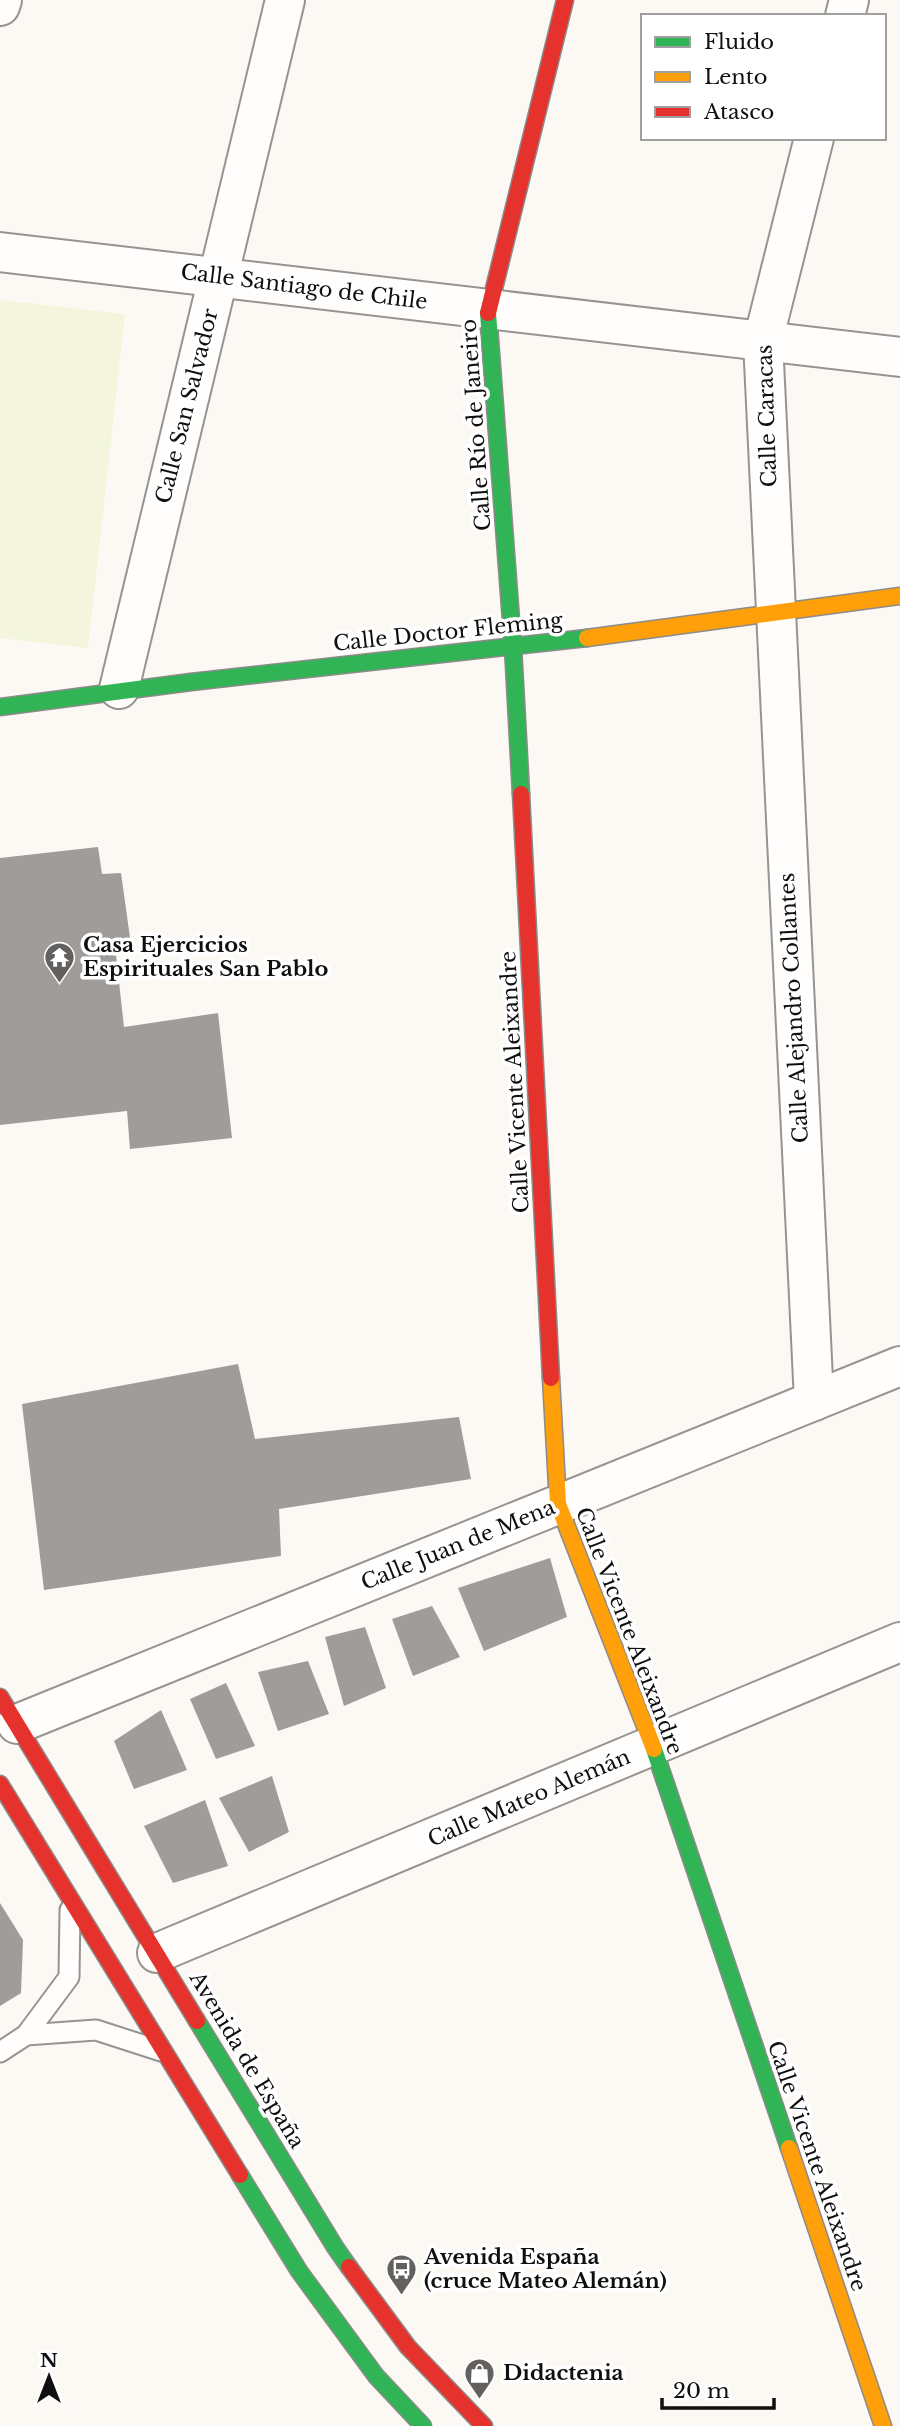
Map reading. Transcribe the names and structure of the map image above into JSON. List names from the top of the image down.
{
  "streets": {
    "main road": [
      "Calle Río de Janeiro",
      "Calle Doctor Fleming",
      "Calle Vicente Aleixandre",
      "Avenida de España"
    ],
    "street": [
      "Calle Santiago de Chile",
      "Calle San Salvador",
      "Calle Caracas",
      "Calle Alejandro Collantes",
      "Calle Juan de Mena",
      "Calle Mateo Alemán"
    ]
  },
  "crossings": [
    ["Calle Santiago de Chile", "Calle San Salvador"],
    ["Calle Santiago de Chile", "Calle Caracas"],
    ["Calle Santiago de Chile", "Calle Río de Janeiro"],
    ["Calle San Salvador", "Calle Doctor Fleming"],
    ["Calle Caracas", "Calle Doctor Fleming"],
    ["Calle Caracas", "Calle Alejandro Collantes"],
    ["Calle Río de Janeiro", "Calle Doctor Fleming"],
    ["Calle Río de Janeiro", "Calle Vicente Aleixandre"],
    ["Calle Doctor Fleming", "Calle Alejandro Collantes"],
    ["Calle Doctor Fleming", "Calle Vicente Aleixandre"],
    ["Calle Alejandro Collantes", "Calle Juan de Mena"],
    ["Calle Vicente Aleixandre", "Calle Juan de Mena"],
    ["Calle Vicente Aleixandre", "Calle Mateo Alemán"],
    ["Calle Juan de Mena", "Avenida de España"],
    ["Calle Mateo Alemán", "Avenida de España"]
  ],
  "places": {
    "temple": ["Casa Ejercicios Espirituales San Pablo"],
    "bus stop": ["Avenida España (cruce Mateo Alemán)"],
    "shop": ["Didactenia"]
  },
  "legend": ["Fluido", "Lento", "Atasco"],
  "scale_bar": "20 m",
  "north": "top"
}
